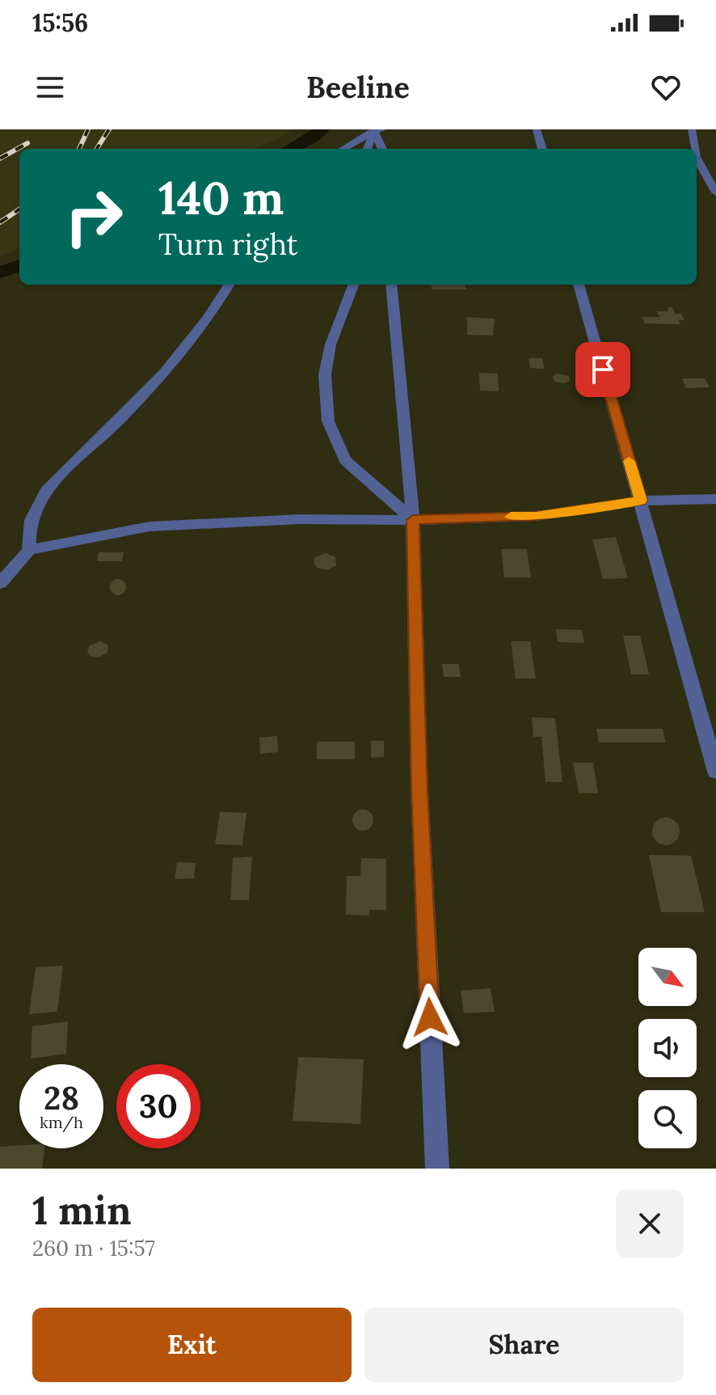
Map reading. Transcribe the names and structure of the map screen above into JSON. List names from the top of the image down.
{
  "north": "bottom right",
  "page": {
    "status": "15:56",
    "header": "Beeline",
    "turn": ["140 m", "Turn right"],
    "speed": "28 km/h",
    "limit": "30",
    "heading": ["1 min", "260 m · 15:57"],
    "buttons": ["Exit", "Share"]
  }
}
